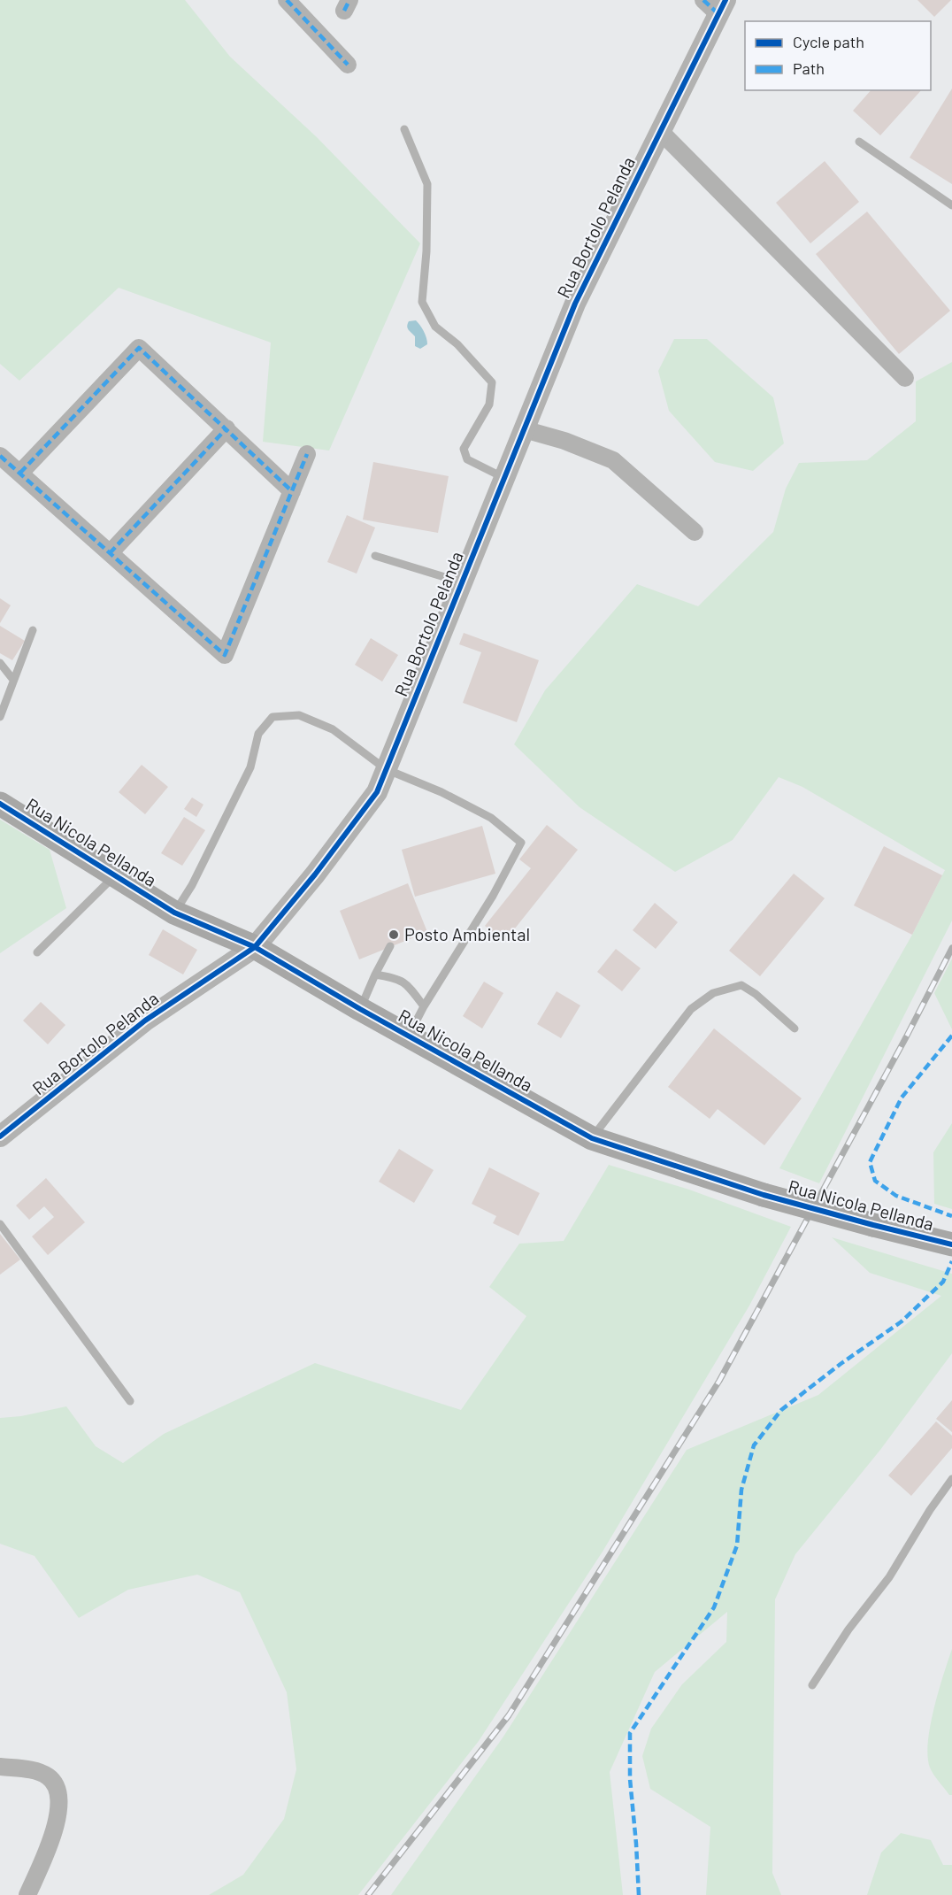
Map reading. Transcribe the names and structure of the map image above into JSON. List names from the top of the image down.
{
  "streets": {
    "main road": ["Rua Nicola Pellanda"],
    "street": ["Rua Bortolo Pelanda"]
  },
  "crossings": [
    ["Rua Bortolo Pelanda", "Rua Nicola Pellanda"]
  ],
  "places": ["Posto Ambiental"],
  "legend": ["Cycle path", "Path"]
}
